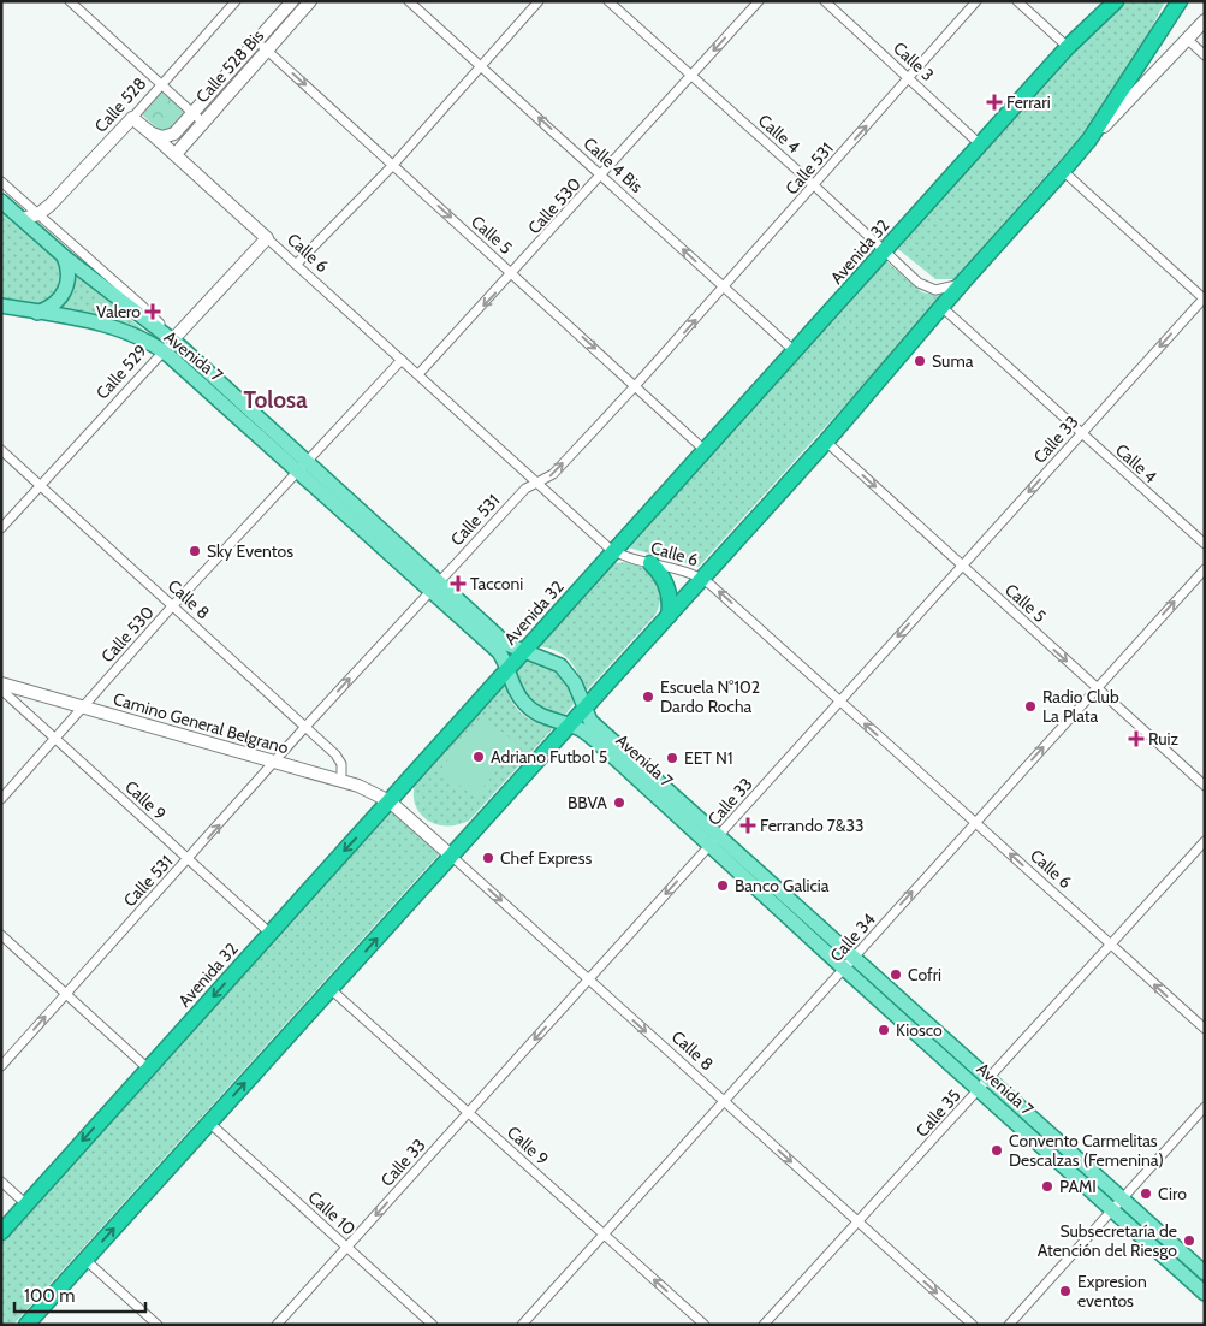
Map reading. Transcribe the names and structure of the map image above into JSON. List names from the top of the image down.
{
  "streets": {
    "highway": ["Avenida 32"],
    "main road": ["Avenida 7"],
    "street": [
      "Calle 3",
      "Calle 528 Bis",
      "Calle 528",
      "Calle 4",
      "Calle 4 Bis",
      "Calle 531",
      "Calle 530",
      "Calle 5",
      "Calle 6",
      "Calle 529",
      "Calle 33",
      "Calle 8",
      "Camino General Belgrano",
      "Calle 9",
      "Calle 34",
      "Calle 35",
      "Calle 10"
    ]
  },
  "crossings": [
    ["Calle 3", "Calle 531"],
    ["Calle 3", "Avenida 32"],
    ["Calle 528 Bis", "Calle 5"],
    ["Calle 528 Bis", "Calle 6"],
    ["Calle 528", "Calle 6"],
    ["Calle 528", "Avenida 7"],
    ["Calle 4", "Calle 531"],
    ["Calle 4", "Calle 530"],
    ["Calle 4", "Avenida 32"],
    ["Calle 4", "Calle 33"],
    ["Calle 4 Bis", "Calle 531"],
    ["Calle 4 Bis", "Calle 530"],
    ["Calle 4 Bis", "Avenida 32"],
    ["Calle 531", "Calle 5"],
    ["Calle 531", "Calle 6"],
    ["Calle 531", "Avenida 7"],
    ["Calle 531", "Calle 8"],
    ["Calle 531", "Camino General Belgrano"],
    ["Calle 531", "Calle 9"],
    ["Calle 530", "Calle 5"],
    ["Calle 530", "Calle 6"],
    ["Calle 530", "Avenida 7"],
    ["Calle 530", "Calle 8"],
    ["Calle 530", "Camino General Belgrano"],
    ["Calle 530", "Calle 9"],
    ["Calle 5", "Avenida 32"],
    ["Calle 5", "Calle 33"],
    ["Calle 5", "Calle 34"],
    ["Avenida 32", "Calle 6"],
    ["Avenida 32", "Avenida 7"],
    ["Avenida 32", "Calle 8"],
    ["Avenida 32", "Camino General Belgrano"],
    ["Avenida 32", "Calle 9"],
    ["Calle 6", "Calle 529"],
    ["Calle 6", "Calle 33"],
    ["Calle 6", "Calle 34"],
    ["Calle 6", "Calle 35"],
    ["Avenida 7", "Calle 529"],
    ["Avenida 7", "Calle 33"],
    ["Avenida 7", "Calle 34"],
    ["Avenida 7", "Calle 35"],
    ["Calle 529", "Calle 8"],
    ["Calle 33", "Calle 8"],
    ["Calle 33", "Calle 9"],
    ["Calle 33", "Calle 10"],
    ["Calle 8", "Camino General Belgrano"],
    ["Calle 8", "Calle 34"],
    ["Calle 8", "Calle 35"],
    ["Calle 9", "Calle 34"]
  ],
  "one_way": [
    "Calle 4 Bis",
    "Calle 531",
    "Calle 5",
    "Calle 6",
    "Calle 33",
    "Calle 8",
    "Calle 34"
  ],
  "districts": ["Tolosa"],
  "places": {
    "health": [
      "Ferrari",
      "Valero",
      "Tacconi",
      "Ruiz",
      "Ferrando 7&33"
    ],
    "other": [
      "Suma",
      "Sky Eventos",
      "Escuela N°102 Dardo Rocha",
      "Radio Club La Plata",
      "Adriano Futbol 5",
      "EET N1",
      "BBVA",
      "Chef Express",
      "Banco Galicia",
      "Cofri",
      "Kiosco",
      "Convento Carmelitas Descalzas (Femenina)",
      "PAMI",
      "Ciro",
      "Subsecretaría de Atención del Riesgo",
      "Expresion eventos"
    ]
  },
  "scale_bar": "100 m"
}
